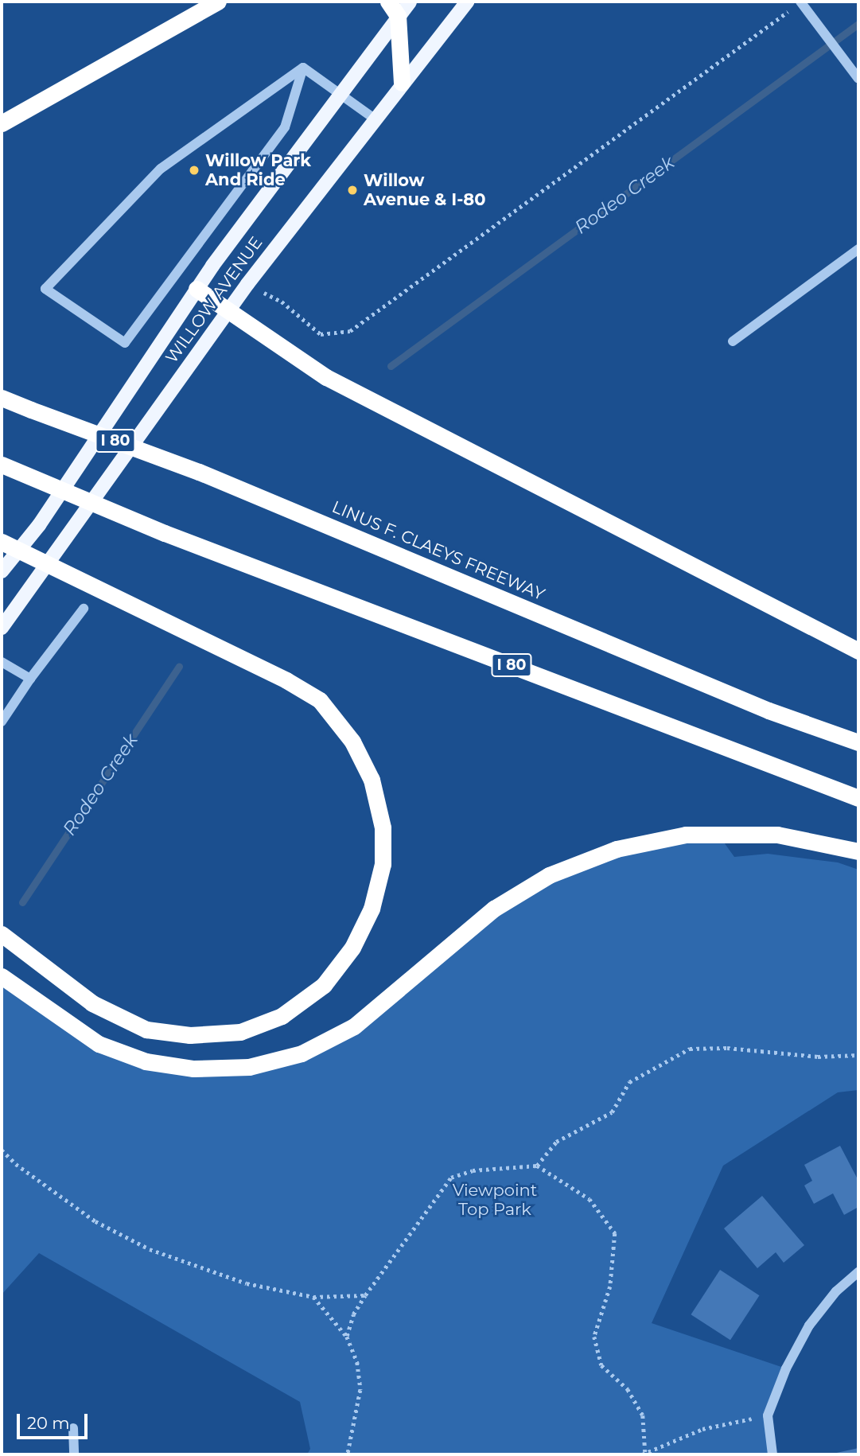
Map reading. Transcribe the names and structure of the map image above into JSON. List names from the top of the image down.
{
  "streets": {
    "highway": ["I 80", "LINUS F. CLAEYS FREEWAY"],
    "main road": ["WILLOW AVENUE"]
  },
  "water": ["Rodeo Creek"],
  "parks": ["Viewpoint Top Park"],
  "places": ["Willow Park And Ride", "Willow Avenue & I-80"],
  "scale_bar": "20 m"
}
